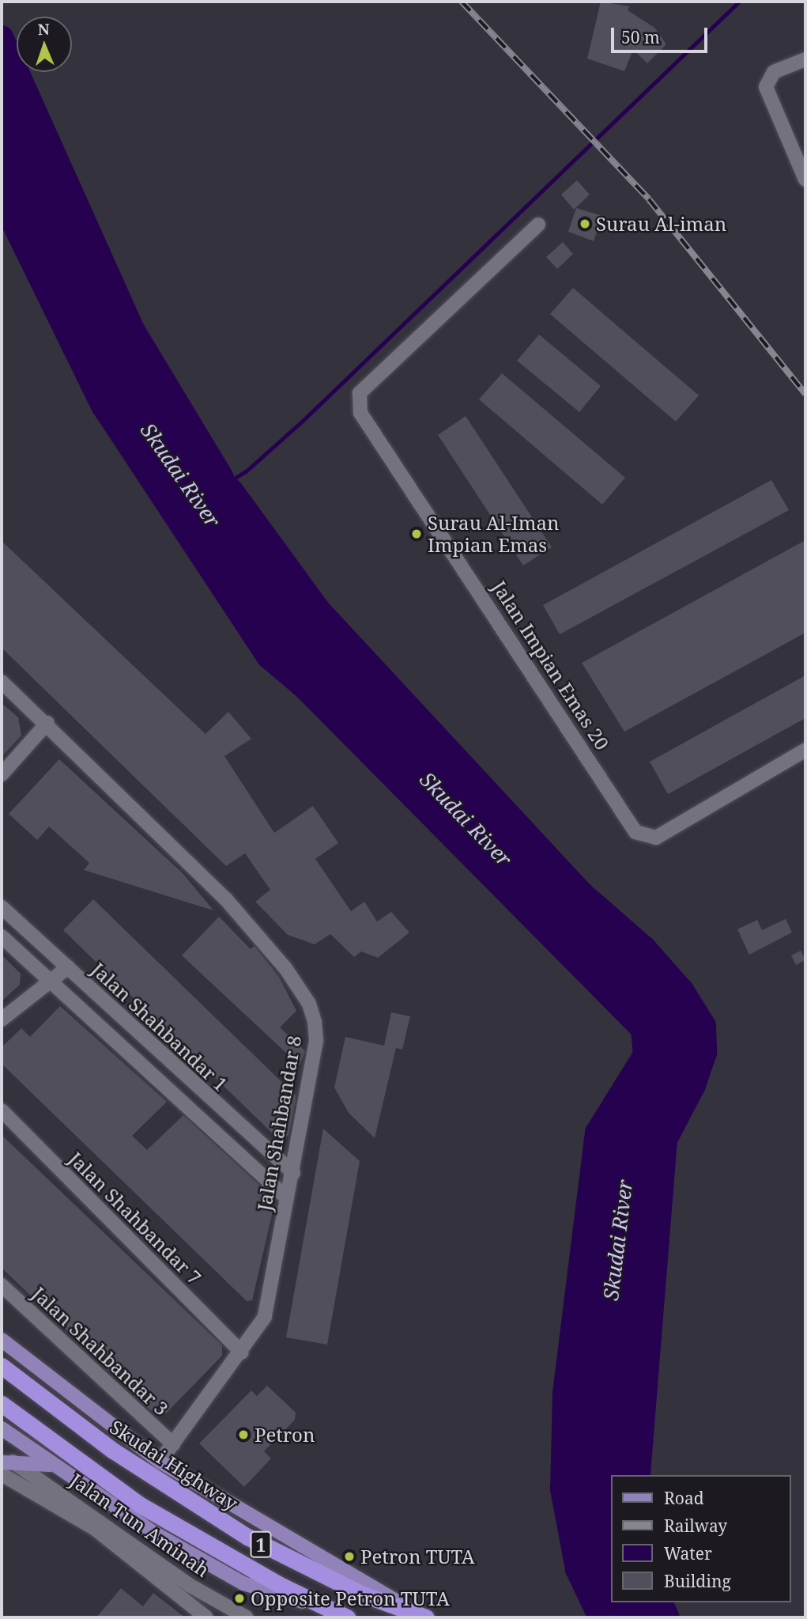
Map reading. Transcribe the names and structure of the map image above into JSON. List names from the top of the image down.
{
  "streets": {
    "highway": ["Skudai Highway", "1"],
    "main road": ["Jalan Tun Aminah"],
    "street": [
      "Jalan Impian Emas 20",
      "Jalan Shahbandar 1",
      "Jalan Shahbandar 8",
      "Jalan Shahbandar 7",
      "Jalan Shahbandar 3"
    ]
  },
  "crossings": [
    ["Jalan Shahbandar 1", "Jalan Shahbandar 8"],
    ["Jalan Shahbandar 8", "Jalan Shahbandar 7"],
    ["Jalan Shahbandar 8", "Jalan Shahbandar 3"]
  ],
  "water": ["Skudai River"],
  "places": [
    "Surau Al-iman",
    "Surau Al-Iman Impian Emas",
    "Petron",
    "Petron TUTA",
    "Opposite Petron TUTA"
  ],
  "legend": [
    "Road",
    "Railway",
    "Water",
    "Building"
  ],
  "scale_bar": "50 m",
  "north": "top"
}
